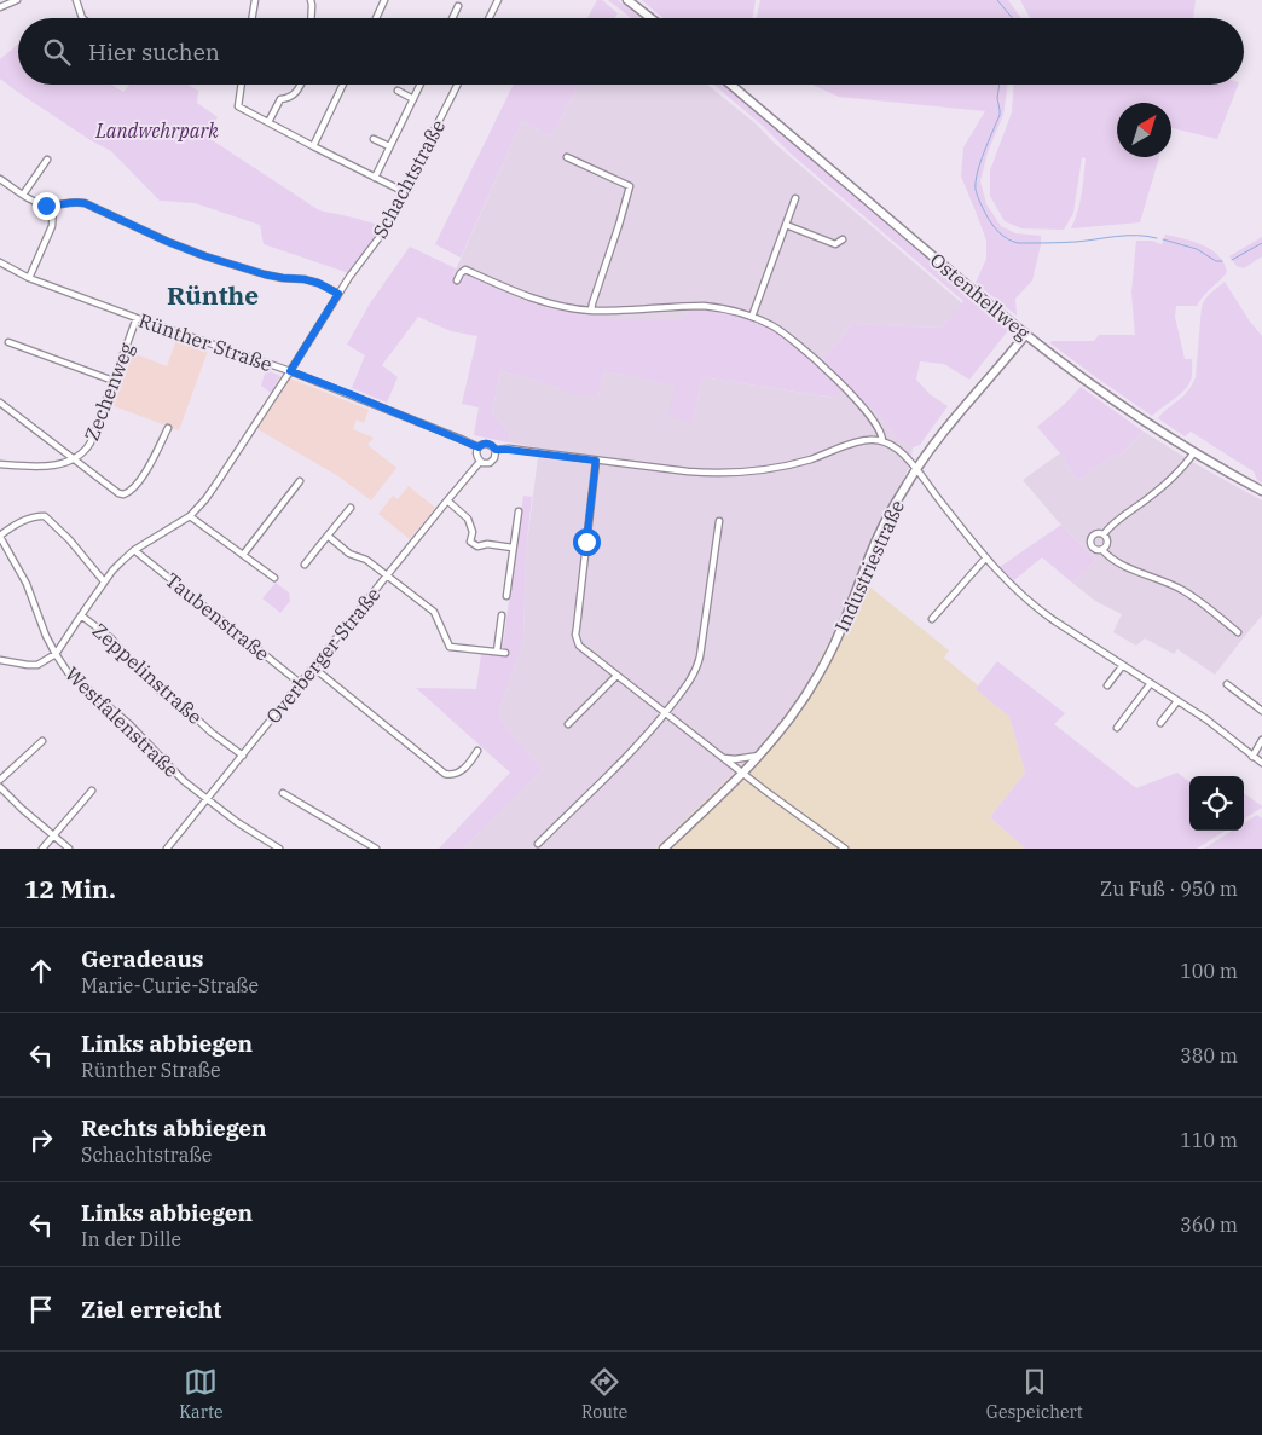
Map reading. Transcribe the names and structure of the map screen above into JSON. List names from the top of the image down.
{
  "streets": {
    "main road": ["Ostenhellweg", "Industriestraße"],
    "street": [
      "Schachtstraße",
      "Rünther Straße",
      "Zechenweg",
      "Taubenstraße",
      "Overberger Straße",
      "Zeppelinstraße",
      "Westfalenstraße"
    ]
  },
  "crossings": [
    ["Schachtstraße", "Rünther Straße"],
    ["Schachtstraße", "Taubenstraße"],
    ["Schachtstraße", "Zeppelinstraße"],
    ["Schachtstraße", "Westfalenstraße"],
    ["Ostenhellweg", "Industriestraße"],
    ["Rünther Straße", "Zechenweg"],
    ["Rünther Straße", "Overberger Straße"],
    ["Taubenstraße", "Overberger Straße"],
    ["Overberger Straße", "Zeppelinstraße"],
    ["Overberger Straße", "Westfalenstraße"]
  ],
  "districts": ["Rünthe"],
  "parks": ["Landwehrpark"],
  "north": "top right",
  "page": {
    "search": "Hier suchen",
    "heading": ["12 Min.", "Zu Fuß · 950 m"],
    "list": [
      ["Geradeaus", "Marie-Curie-Straße", "100 m"],
      ["Links abbiegen", "Rünther Straße", "380 m"],
      ["Rechts abbiegen", "Schachtstraße", "110 m"],
      ["Links abbiegen", "In der Dille", "360 m"],
      "Ziel erreicht"
    ],
    "nav": ["Karte", "Route", "Gespeichert"]
  }
}
